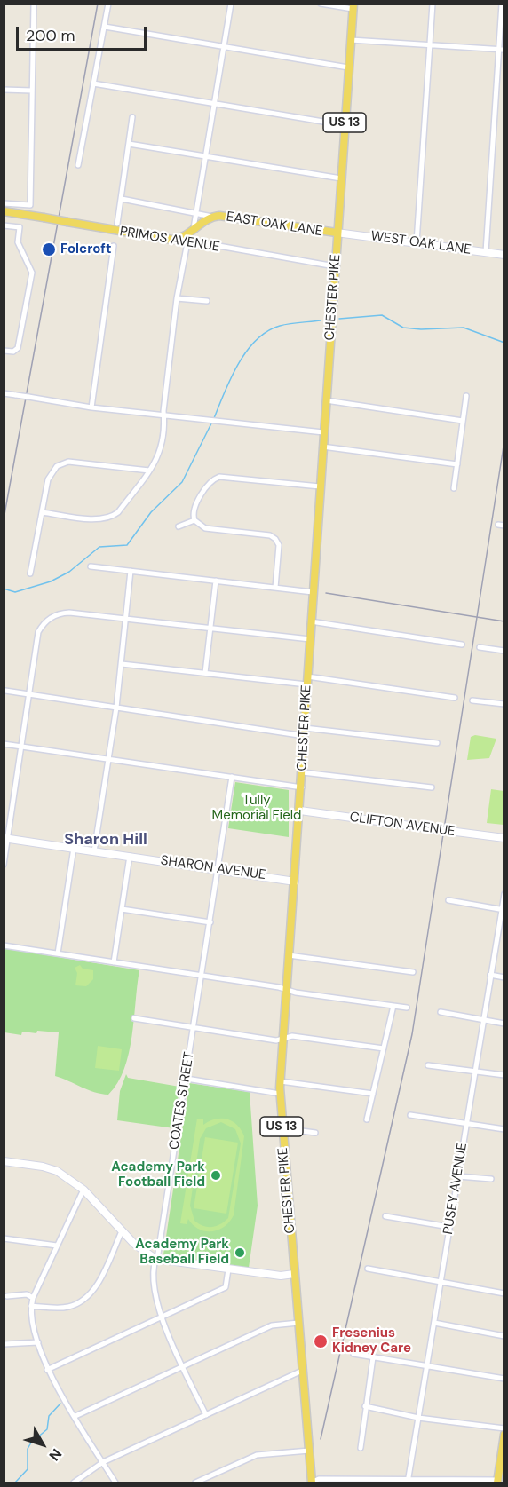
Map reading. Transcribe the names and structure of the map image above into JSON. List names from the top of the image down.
{
  "streets": {
    "main road": [
      "US 13",
      "EAST OAK LANE",
      "PRIMOS AVENUE",
      "CHESTER PIKE"
    ],
    "street": [
      "WEST OAK LANE",
      "CLIFTON AVENUE",
      "SHARON AVENUE",
      "COATES STREET",
      "PUSEY AVENUE"
    ]
  },
  "crossings": [
    ["EAST OAK LANE", "PRIMOS AVENUE"],
    ["EAST OAK LANE", "WEST OAK LANE"],
    ["EAST OAK LANE", "CHESTER PIKE"],
    ["PRIMOS AVENUE", "CHESTER PIKE"],
    ["WEST OAK LANE", "CHESTER PIKE"],
    ["CHESTER PIKE", "CLIFTON AVENUE"],
    ["CHESTER PIKE", "SHARON AVENUE"],
    ["SHARON AVENUE", "COATES STREET"]
  ],
  "districts": ["Sharon Hill"],
  "parks": ["Tully Memorial Field"],
  "places": [
    "Folcroft",
    "Academy Park Football Field",
    "Academy Park Baseball Field",
    "Fresenius Kidney Care"
  ],
  "scale_bar": "200 m",
  "north": "bottom right"
}
